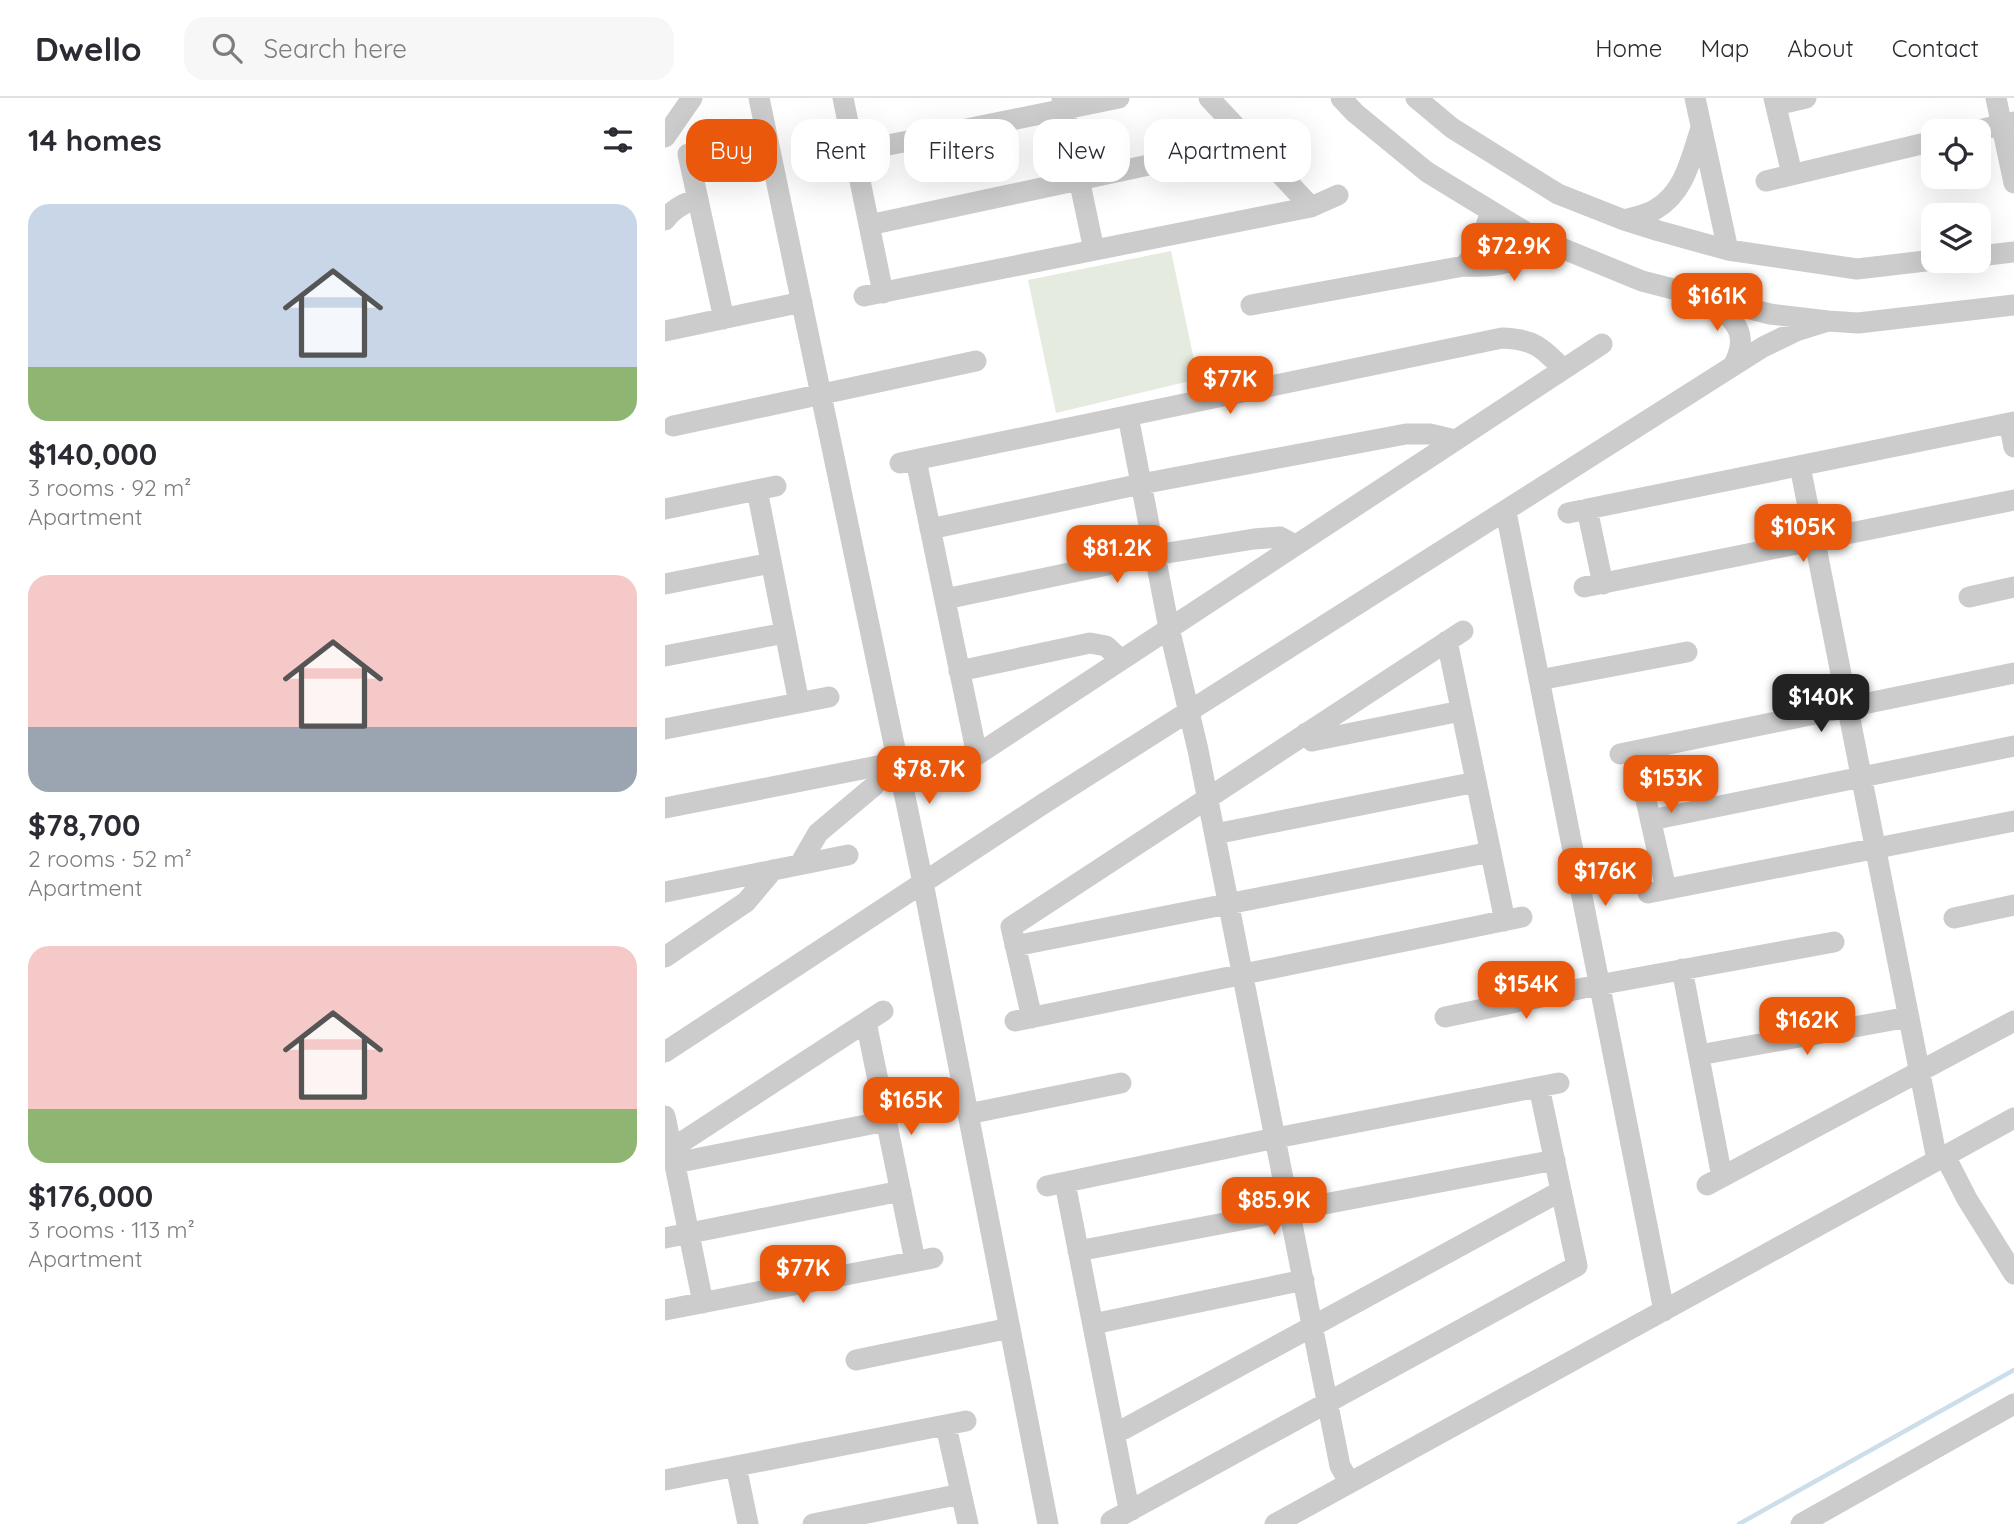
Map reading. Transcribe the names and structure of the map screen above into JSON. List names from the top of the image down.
{
  "page": {
    "header": "Dwello",
    "search": "Search here",
    "nav": [
      "Home",
      "Map",
      "About",
      "Contact"
    ],
    "heading": "14 homes",
    "chip": [
      "Buy",
      "Rent",
      "Filters",
      "New",
      "Apartment"
    ],
    "list": [
      {
        "name": "$140,000",
        "note": "3 rooms · 92 m² · Apartment"
      },
      {
        "name": "$78,700",
        "note": "2 rooms · 52 m² · Apartment"
      },
      {
        "name": "$176,000",
        "note": "3 rooms · 113 m² · Apartment"
      }
    ],
    "price": [
      "$72.9K",
      "$161K",
      "$77K",
      "$105K",
      "$81.2K",
      "$140K",
      "$78.7K",
      "$153K",
      "$176K",
      "$154K",
      "$162K",
      "$165K",
      "$85.9K",
      "$77K"
    ]
  }
}
